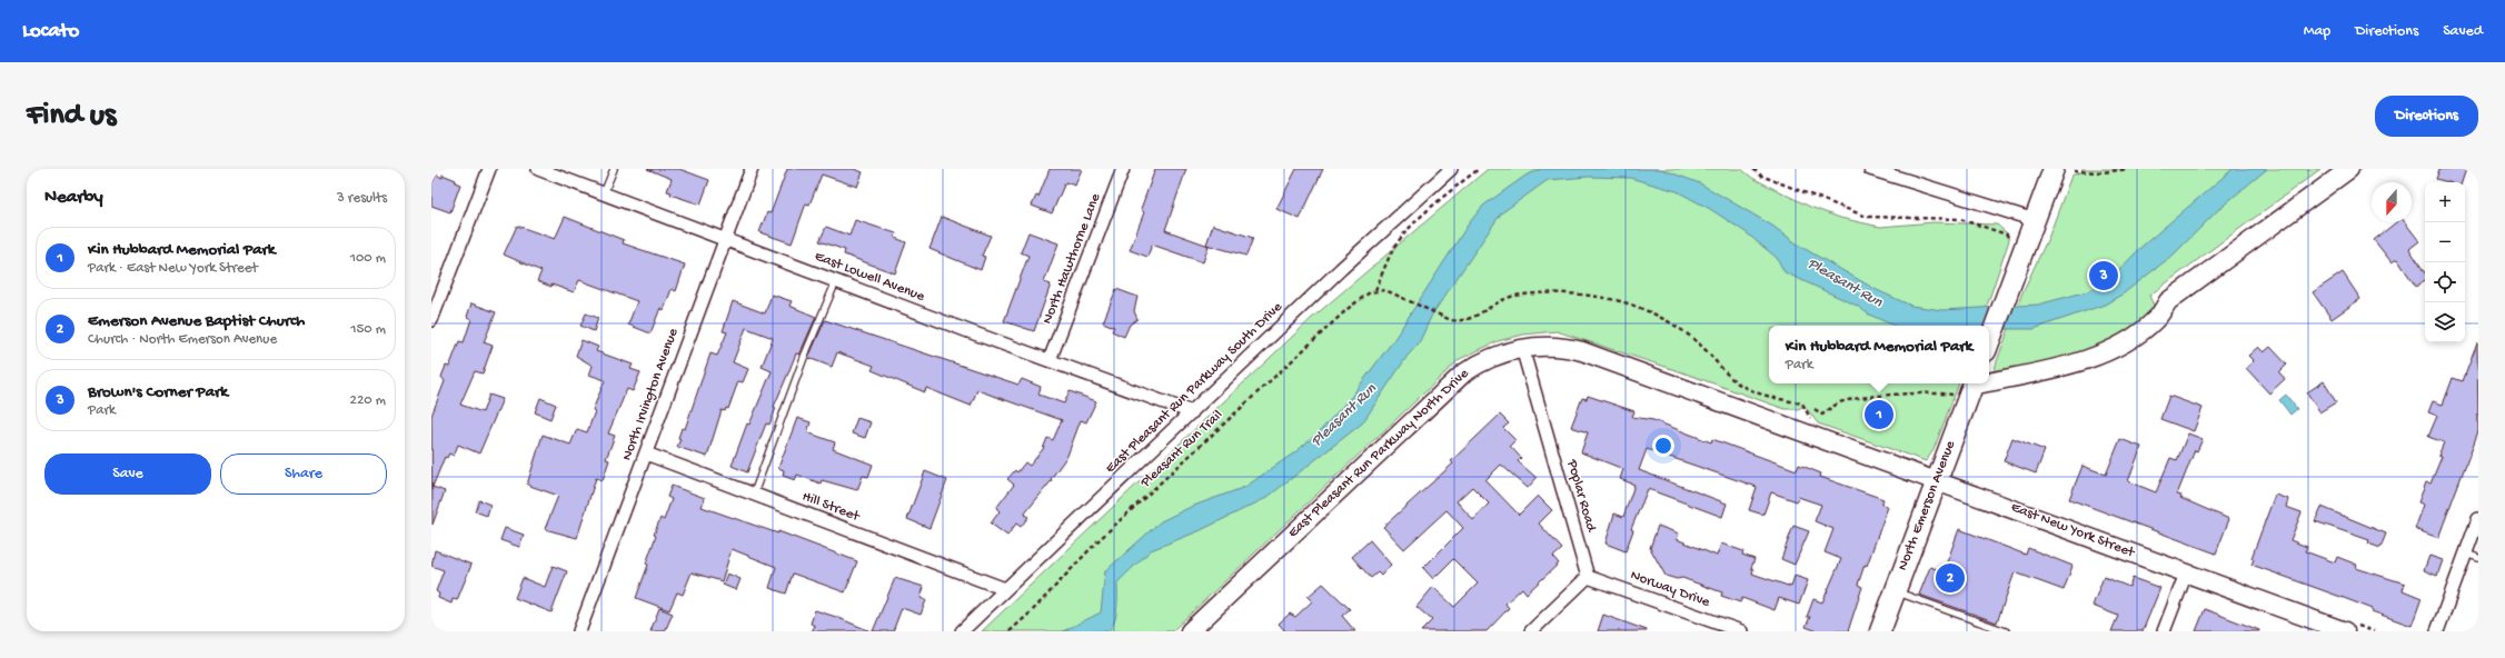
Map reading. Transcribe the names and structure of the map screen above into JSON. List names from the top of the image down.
{
  "streets": {
    "main road": ["East Pleasant Run Parkway North Drive", "North Emerson Avenue", "East New York Street"],
    "street": [
      "North Hawthorne Lane",
      "East Lowell Avenue",
      "East Pleasant Run Parkway South Drive",
      "North Irvington Avenue",
      "Poplar Road",
      "Hill Street",
      "Norway Drive"
    ],
    "path": ["Pleasant Run Trail"]
  },
  "crossings": [
    ["North Hawthorne Lane", "East Lowell Avenue"],
    ["East Lowell Avenue", "East Pleasant Run Parkway South Drive"],
    ["East Lowell Avenue", "North Irvington Avenue"],
    ["East Pleasant Run Parkway South Drive", "Hill Street"],
    ["North Irvington Avenue", "Hill Street"],
    ["East Pleasant Run Parkway North Drive", "Poplar Road"],
    ["East Pleasant Run Parkway North Drive", "East New York Street"],
    ["Poplar Road", "Norway Drive"],
    ["North Emerson Avenue", "East New York Street"]
  ],
  "water": ["Pleasant Run"],
  "north": "bottom",
  "page": {
    "header": "Locato",
    "nav": ["Map", "Directions", "Saved"],
    "buttons": [
      "Directions",
      ["Save", "Share"]
    ],
    "title": "Find us",
    "heading": ["Nearby", "3 results"],
    "map_buttons": ["+", "−"],
    "list": [
      {
        "mark": "1",
        "name": "Kin Hubbard Memorial Park",
        "note": "Park · East New York Street",
        "value": "100 m"
      },
      {
        "mark": "2",
        "name": "Emerson Avenue Baptist Church",
        "note": "Church · North Emerson Avenue",
        "value": "150 m"
      },
      {
        "mark": "3",
        "name": "Brown's Corner Park",
        "note": "Park",
        "value": "220 m"
      }
    ],
    "pins": ["3", "1", "2"],
    "popup": ["Kin Hubbard Memorial Park", "Park"]
  }
}
